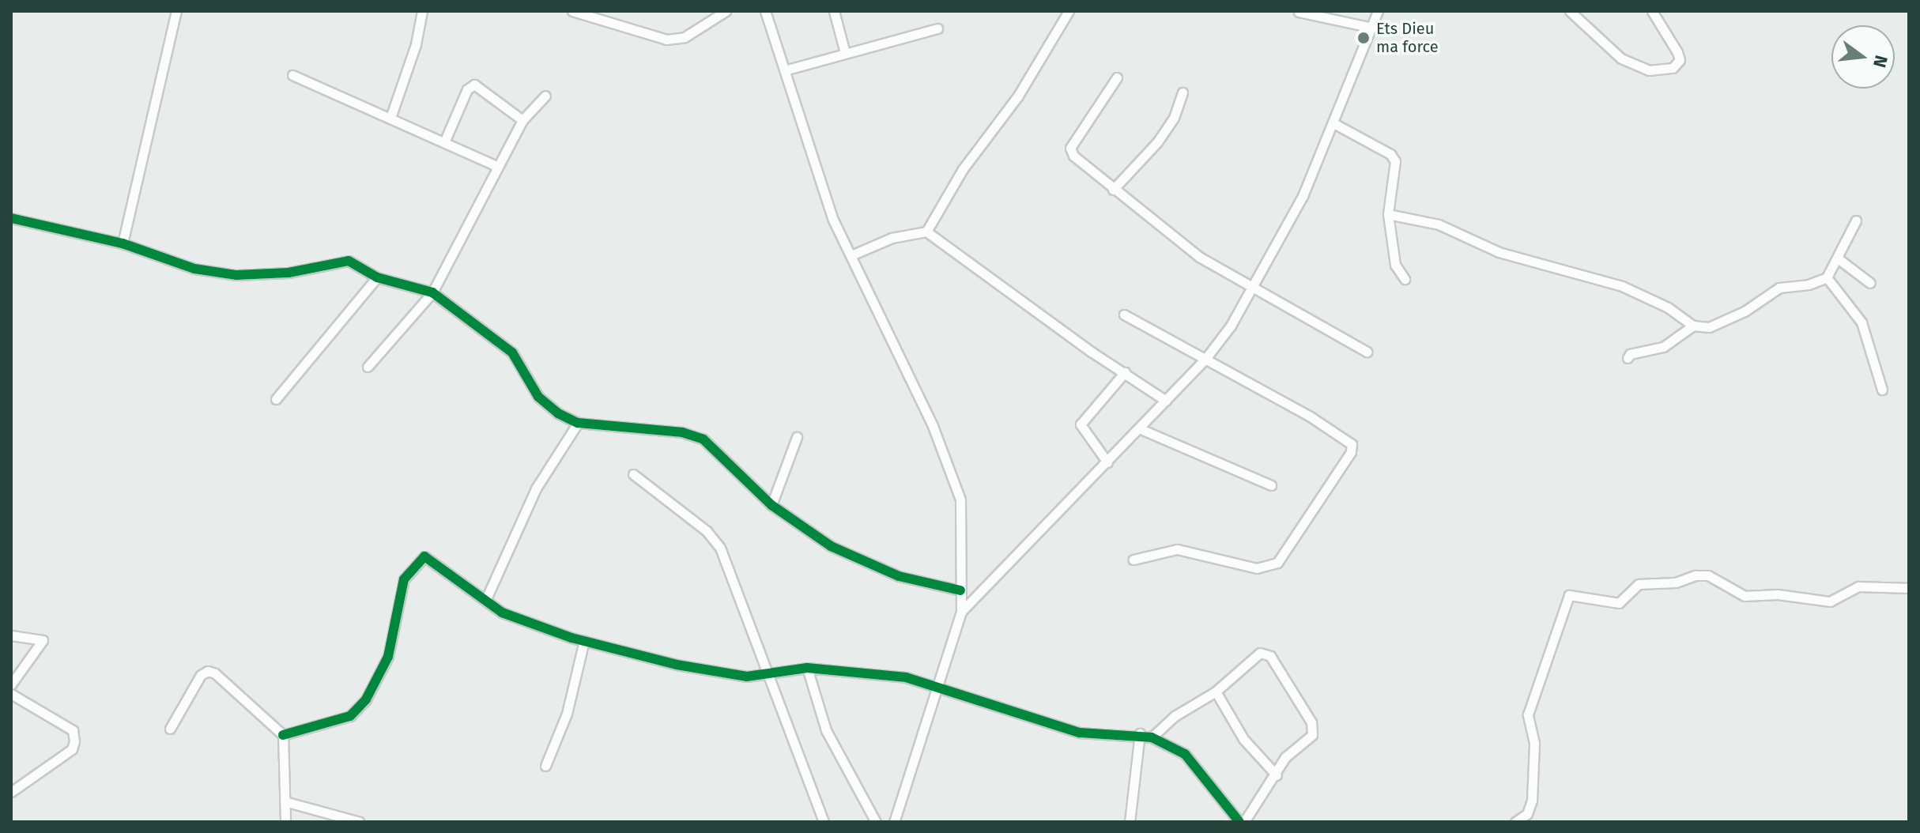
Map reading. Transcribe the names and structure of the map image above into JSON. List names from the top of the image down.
{
  "places": ["Ets Dieu ma force"],
  "north": "right"
}
